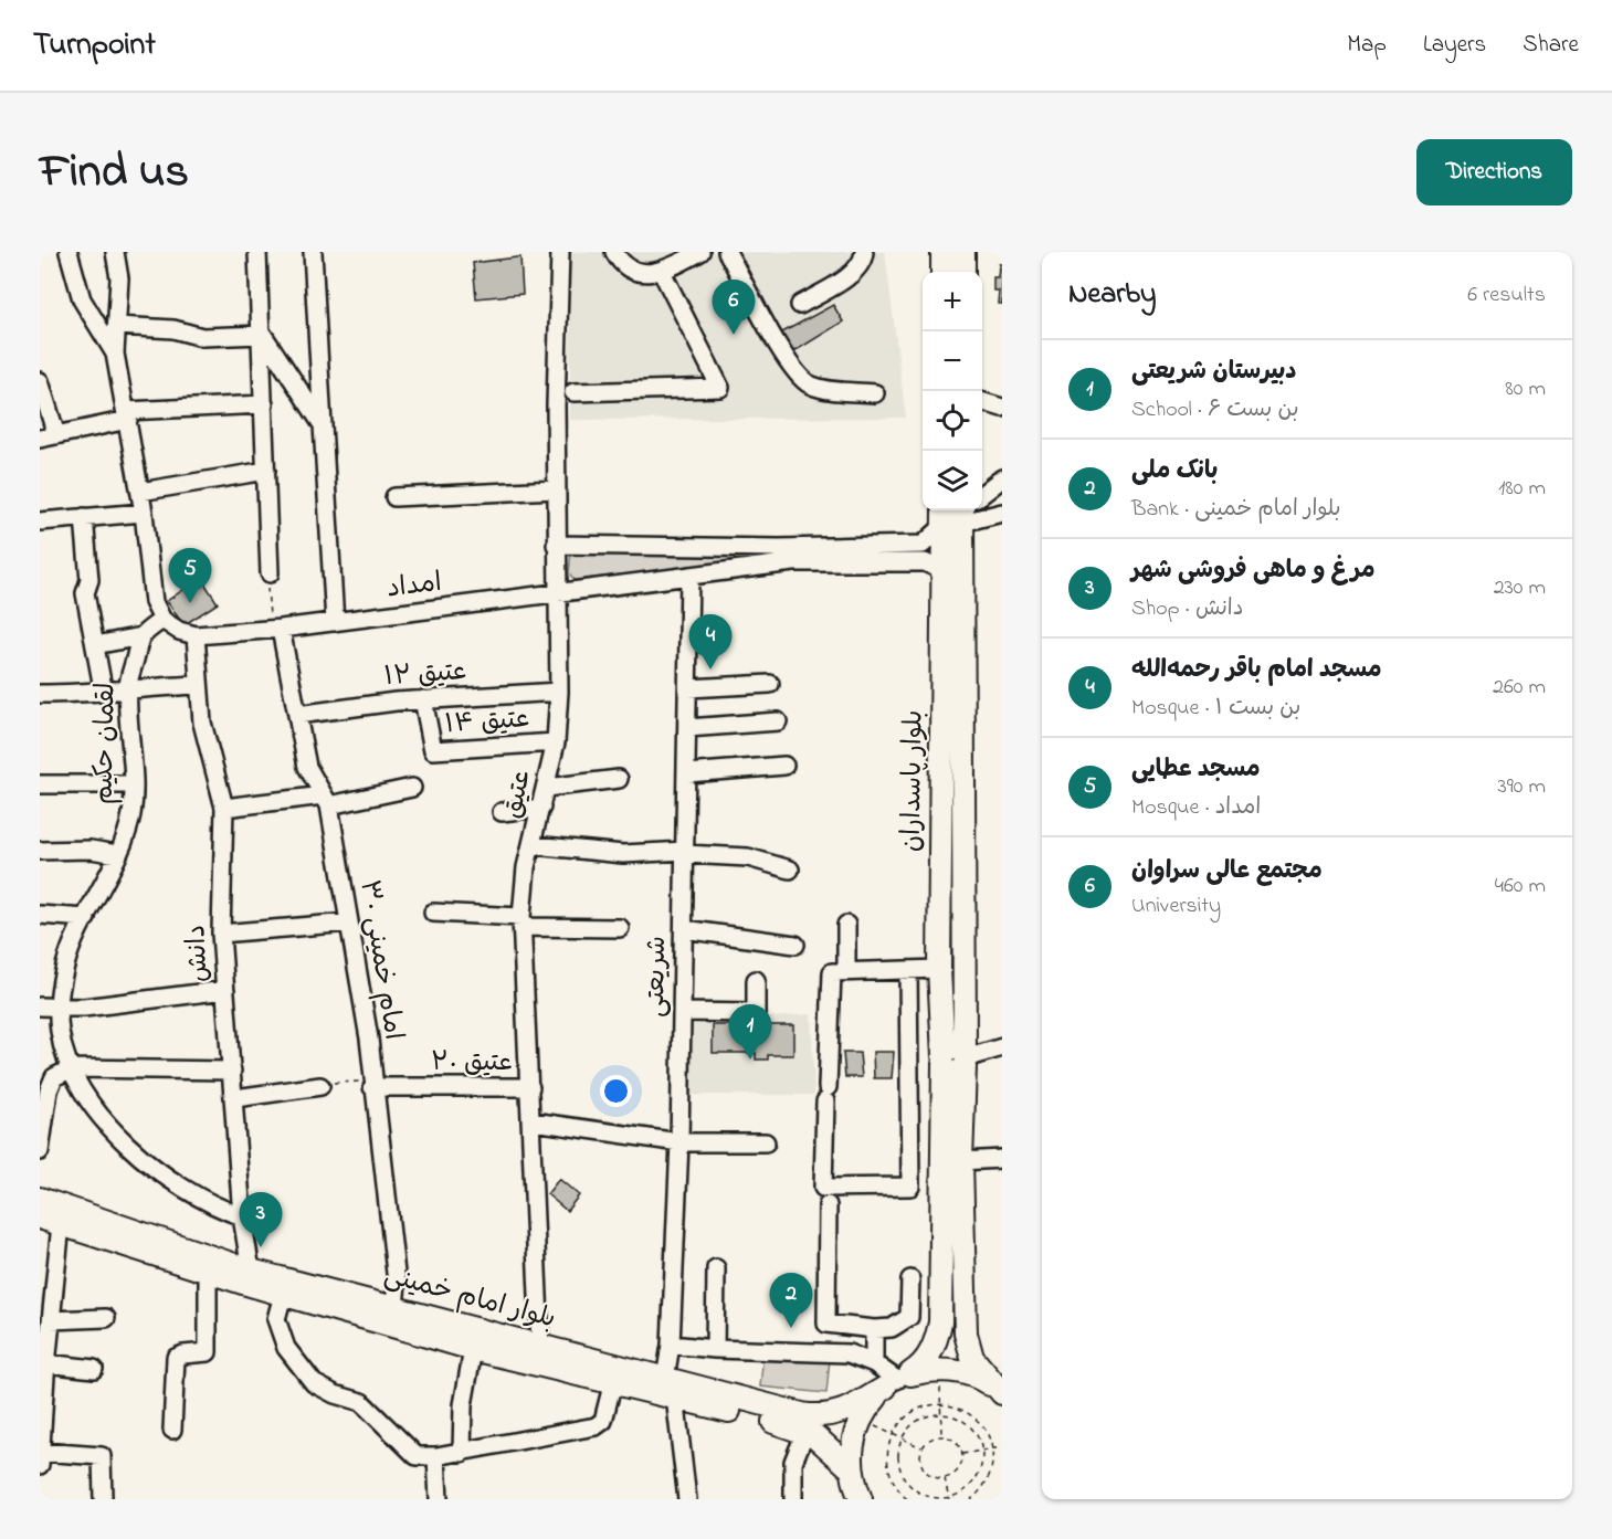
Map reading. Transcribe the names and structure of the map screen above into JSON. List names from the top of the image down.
{
  "streets": {
    "main road": ["بلوار پاسداران", "بلوار امام خمینی"],
    "street": [
      "امداد",
      "عتیق ۱۲",
      "عتیق ۱۴",
      "لقمان حکیم",
      "عتیق",
      "دانش",
      "امام خمینی ۳۰",
      "شریعتی",
      "عتیق ۲۰"
    ]
  },
  "crossings": [
    ["امداد", "بلوار پاسداران"],
    ["امداد", "عتیق"],
    ["امداد", "دانش"],
    ["امداد", "امام خمینی ۳۰"],
    ["امداد", "شریعتی"],
    ["عتیق ۱۲", "عتیق ۱۴"],
    ["عتیق ۱۲", "عتیق"],
    ["عتیق ۱۲", "امام خمینی ۳۰"],
    ["عتیق ۱۴", "عتیق"],
    ["لقمان حکیم", "دانش"],
    ["بلوار پاسداران", "بلوار امام خمینی"],
    ["عتیق", "عتیق ۲۰"],
    ["عتیق", "بلوار امام خمینی"],
    ["دانش", "بلوار امام خمینی"],
    ["امام خمینی ۳۰", "عتیق ۲۰"],
    ["امام خمینی ۳۰", "بلوار امام خمینی"],
    ["شریعتی", "بلوار امام خمینی"]
  ],
  "page": {
    "header": "Turnpoint",
    "nav": ["Map", "Layers", "Share"],
    "title": "Find us",
    "buttons": "Directions",
    "heading": ["Nearby", "6 results"],
    "map_buttons": ["+", "−"],
    "pins": [
      "6",
      "5",
      "4",
      "1",
      "3",
      "2"
    ],
    "list": [
      {
        "mark": "1",
        "name": "دبیرستان شریعتی",
        "note": "School · بن بست ۶",
        "value": "80 m"
      },
      {
        "mark": "2",
        "name": "بانک ملی",
        "note": "Bank · بلوار امام خمینی",
        "value": "180 m"
      },
      {
        "mark": "3",
        "name": "مرغ و ماهی فروشی شهر",
        "note": "Shop · دانش",
        "value": "230 m"
      },
      {
        "mark": "4",
        "name": "مسجد امام باقر رحمه‌الله",
        "note": "Mosque · بن بست ۱",
        "value": "260 m"
      },
      {
        "mark": "5",
        "name": "مسجد عطایی",
        "note": "Mosque · امداد",
        "value": "390 m"
      },
      {
        "mark": "6",
        "name": "مجتمع عالی سراوان",
        "note": "University",
        "value": "460 m"
      }
    ]
  }
}
